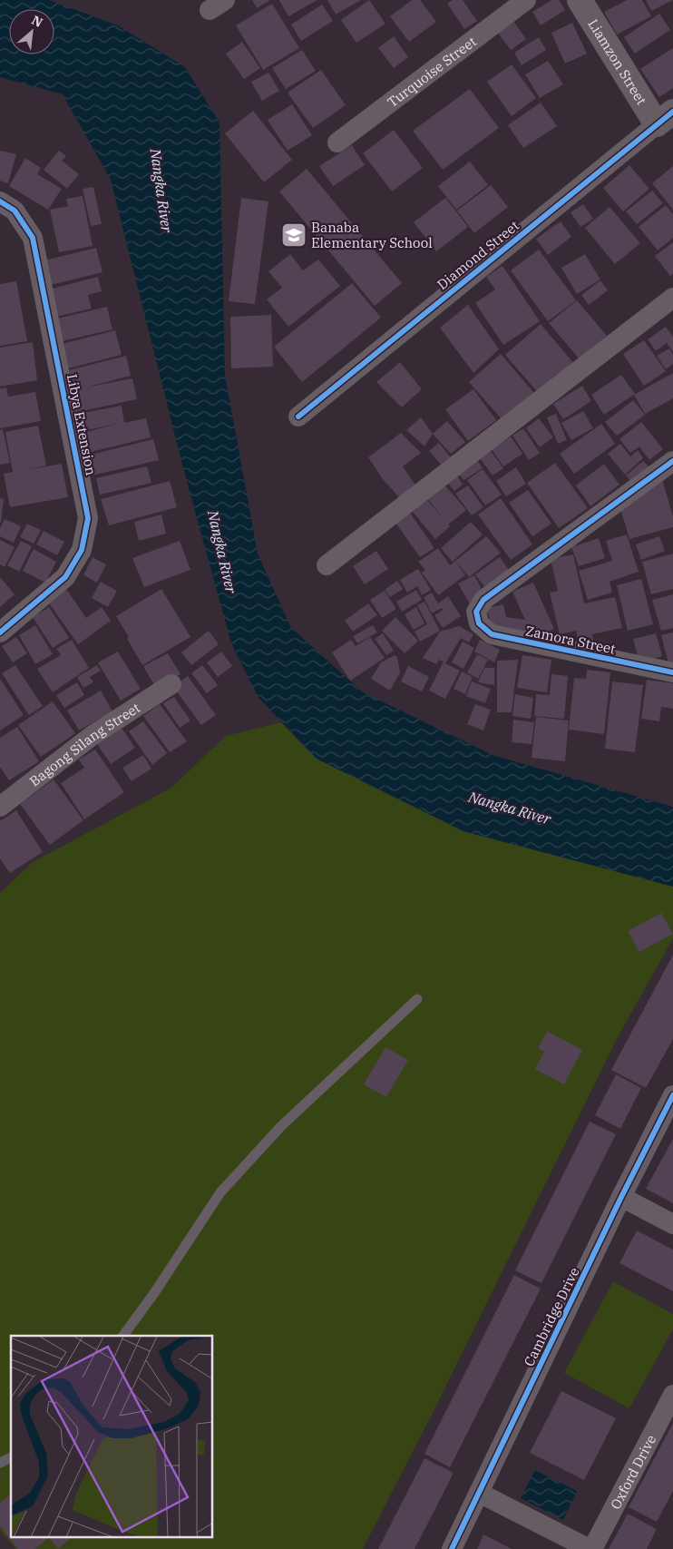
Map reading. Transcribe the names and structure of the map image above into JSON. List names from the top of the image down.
{
  "streets": {
    "street": [
      "Liamzon Street",
      "Turquoise Street",
      "Diamond Street",
      "Libya Extension",
      "Zamora Street",
      "Bagong Silang Street",
      "Cambridge Drive",
      "Oxford Drive"
    ]
  },
  "crossings": [
    ["Liamzon Street", "Diamond Street"]
  ],
  "water": ["Nangka River"],
  "places": {
    "school or university": ["Banaba Elementary School"]
  },
  "north": "top right"
}
